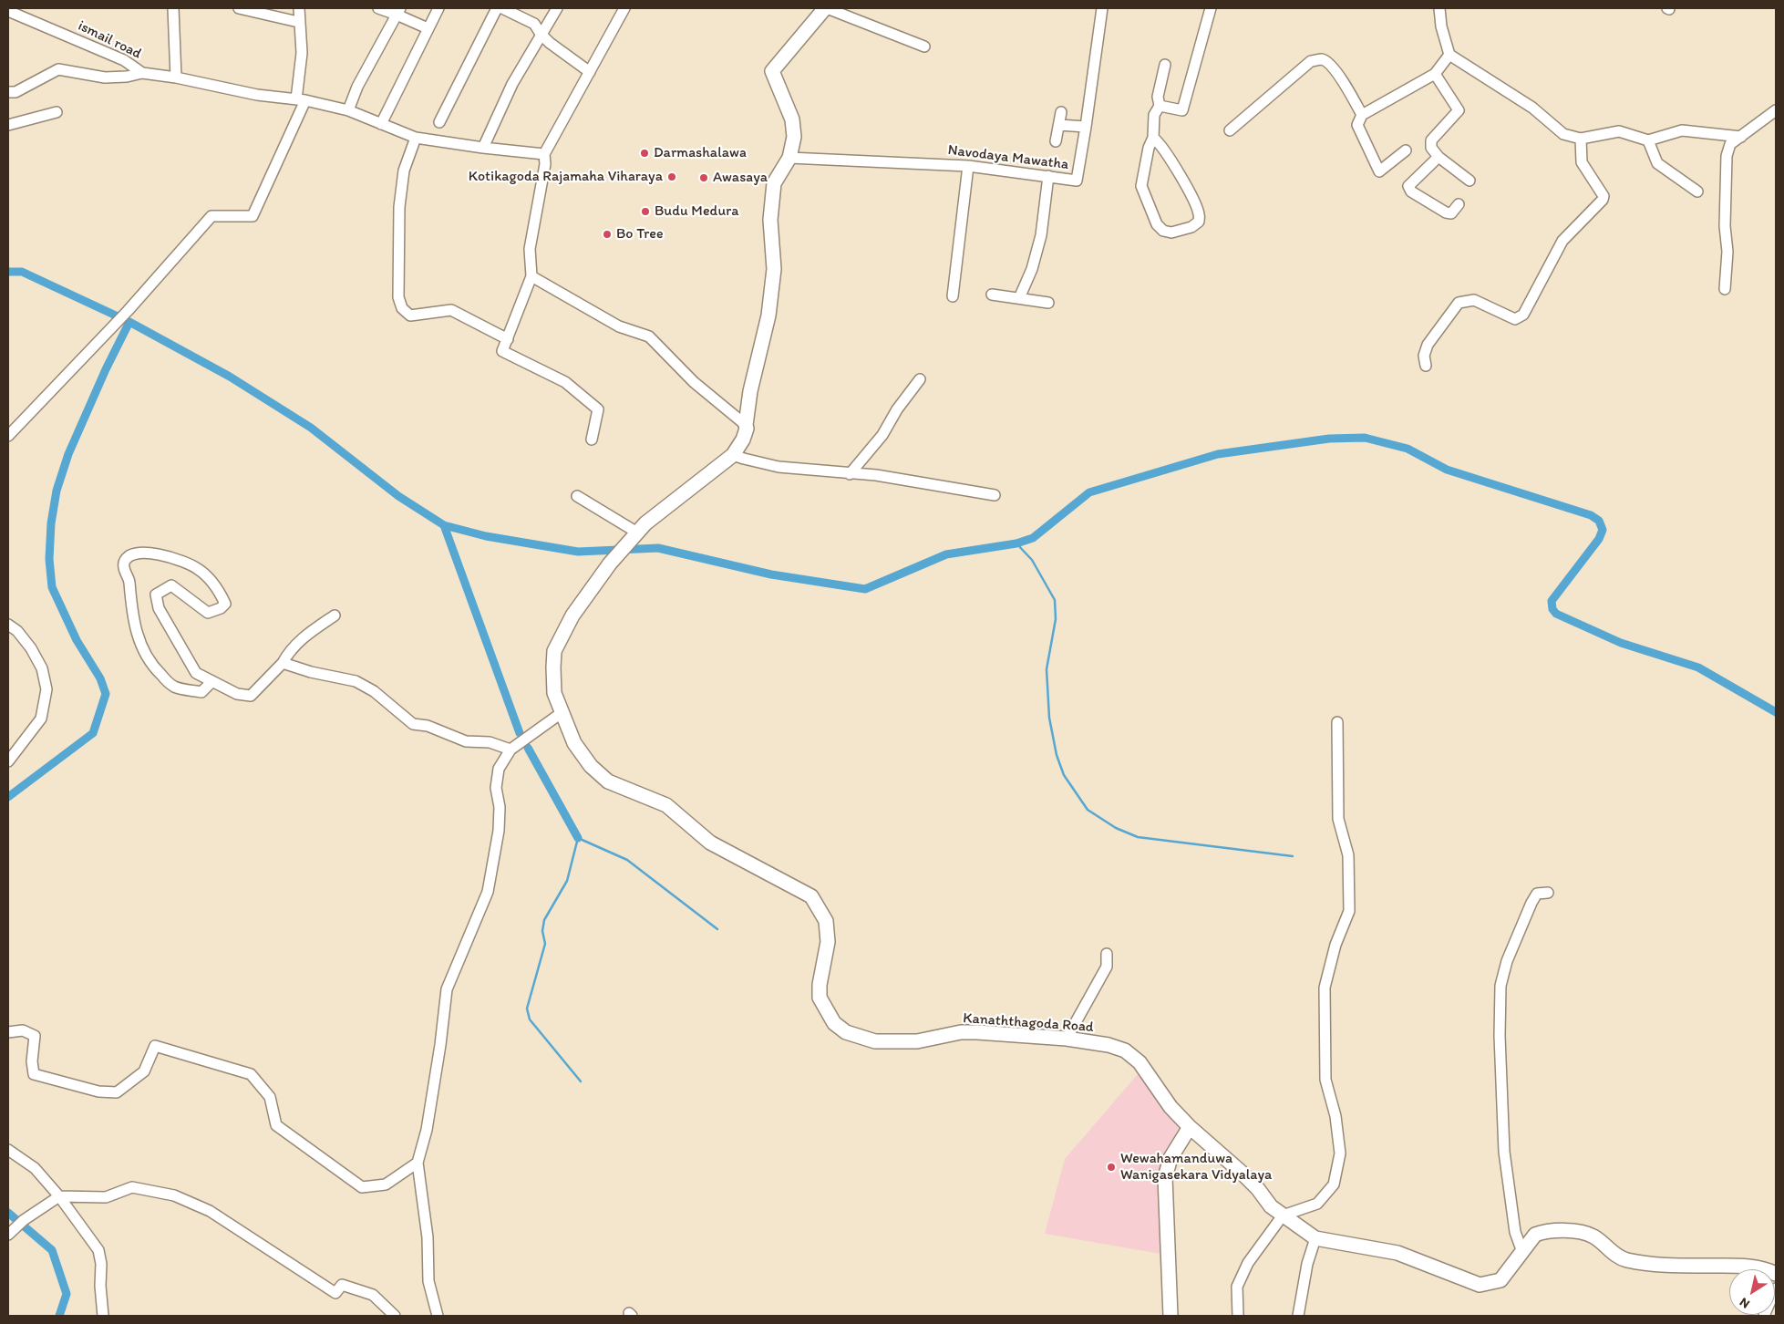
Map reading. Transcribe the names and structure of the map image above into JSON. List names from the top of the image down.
{
  "streets": {
    "street": ["ismail road", "Navodaya Mawatha", "Kanaththagoda Road"]
  },
  "crossings": [
    ["Navodaya Mawatha", "Kanaththagoda Road"]
  ],
  "places": [
    "Darmashalawa",
    "Kotikagoda Rajamaha Viharaya",
    "Awasaya",
    "Budu Medura",
    "Bo Tree",
    "Wewahamanduwa Wanigasekara Vidyalaya"
  ],
  "north": "bottom left"
}
